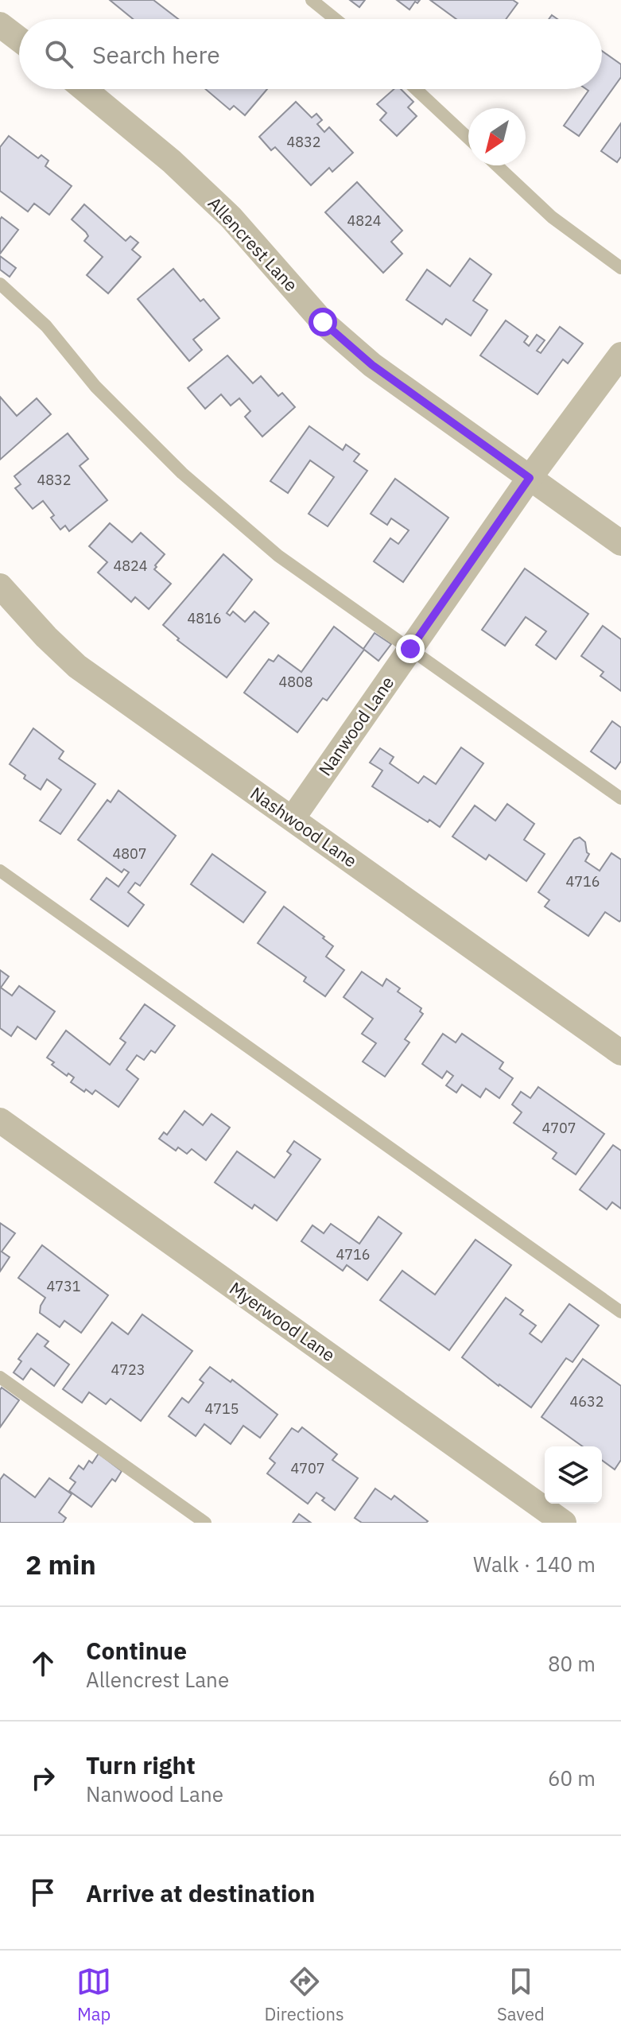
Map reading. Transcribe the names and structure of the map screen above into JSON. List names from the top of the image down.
{
  "streets": {
    "street": [
      "Allencrest Lane",
      "Nanwood Lane",
      "Nashwood Lane",
      "Myerwood Lane"
    ]
  },
  "crossings": [
    ["Allencrest Lane", "Nanwood Lane"],
    ["Nanwood Lane", "Nashwood Lane"]
  ],
  "house_numbers": [
    "4832",
    "4824",
    "4832",
    "4824",
    "4816",
    "4808",
    "4807",
    "4716",
    "4707",
    "4716",
    "4731",
    "4723",
    "4632",
    "4715",
    "4707"
  ],
  "north": "bottom left",
  "page": {
    "search": "Search here",
    "heading": ["2 min", "Walk · 140 m"],
    "list": [
      ["Continue", "Allencrest Lane", "80 m"],
      ["Turn right", "Nanwood Lane", "60 m"],
      "Arrive at destination"
    ],
    "nav": ["Map", "Directions", "Saved"]
  }
}
